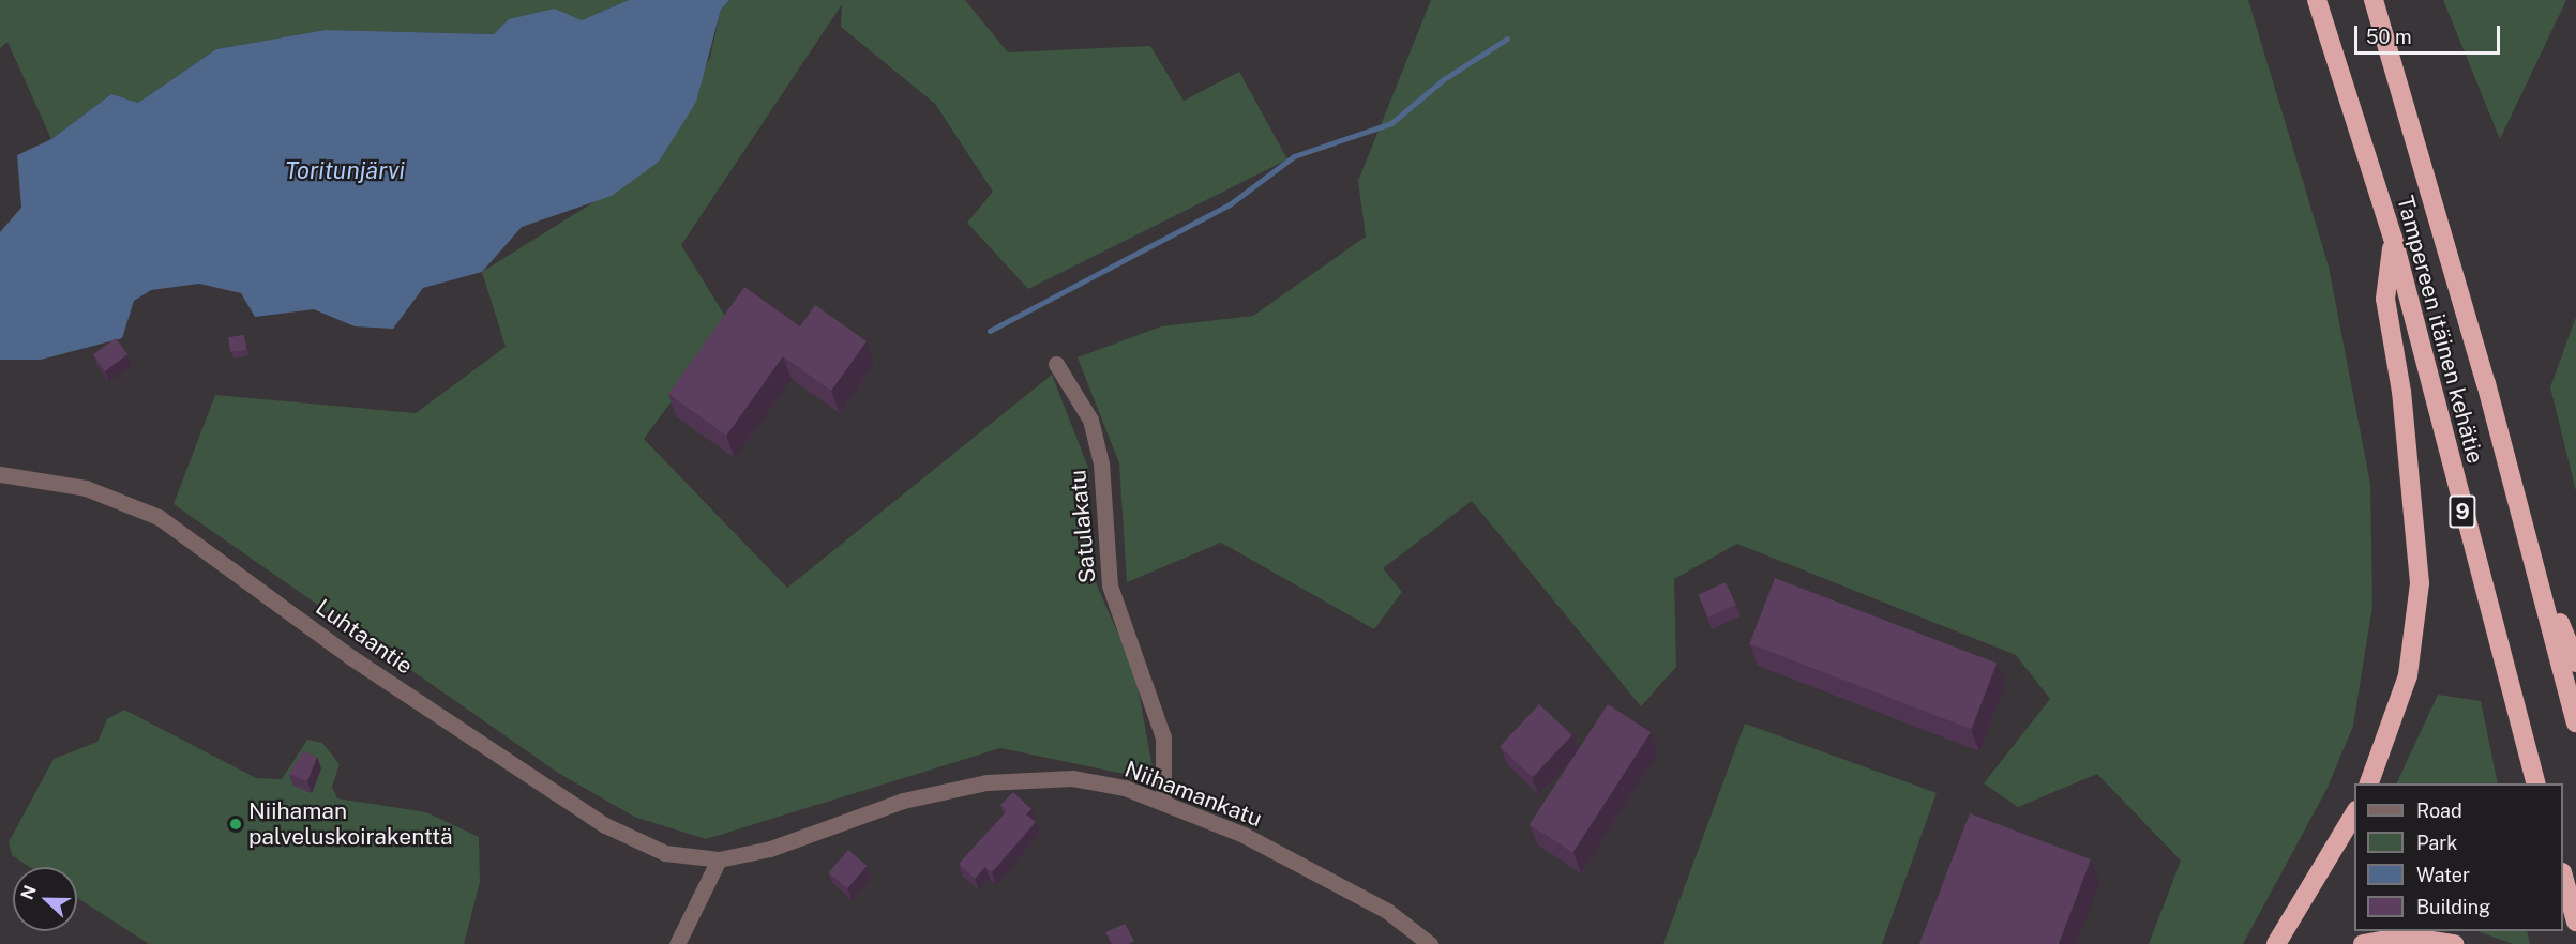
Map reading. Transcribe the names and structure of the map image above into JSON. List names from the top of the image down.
{
  "streets": {
    "highway": ["Tampereen itäinen kehätie", "9"],
    "street": ["Satulakatu", "Luhtaantie", "Niihamankatu"]
  },
  "crossings": [
    ["Satulakatu", "Niihamankatu"],
    ["Luhtaantie", "Niihamankatu"]
  ],
  "water": ["Toritunjärvi"],
  "places": ["Niihaman palveluskoirakenttä"],
  "legend": [
    "Road",
    "Park",
    "Water",
    "Building"
  ],
  "scale_bar": "50 m",
  "north": "left"
}
